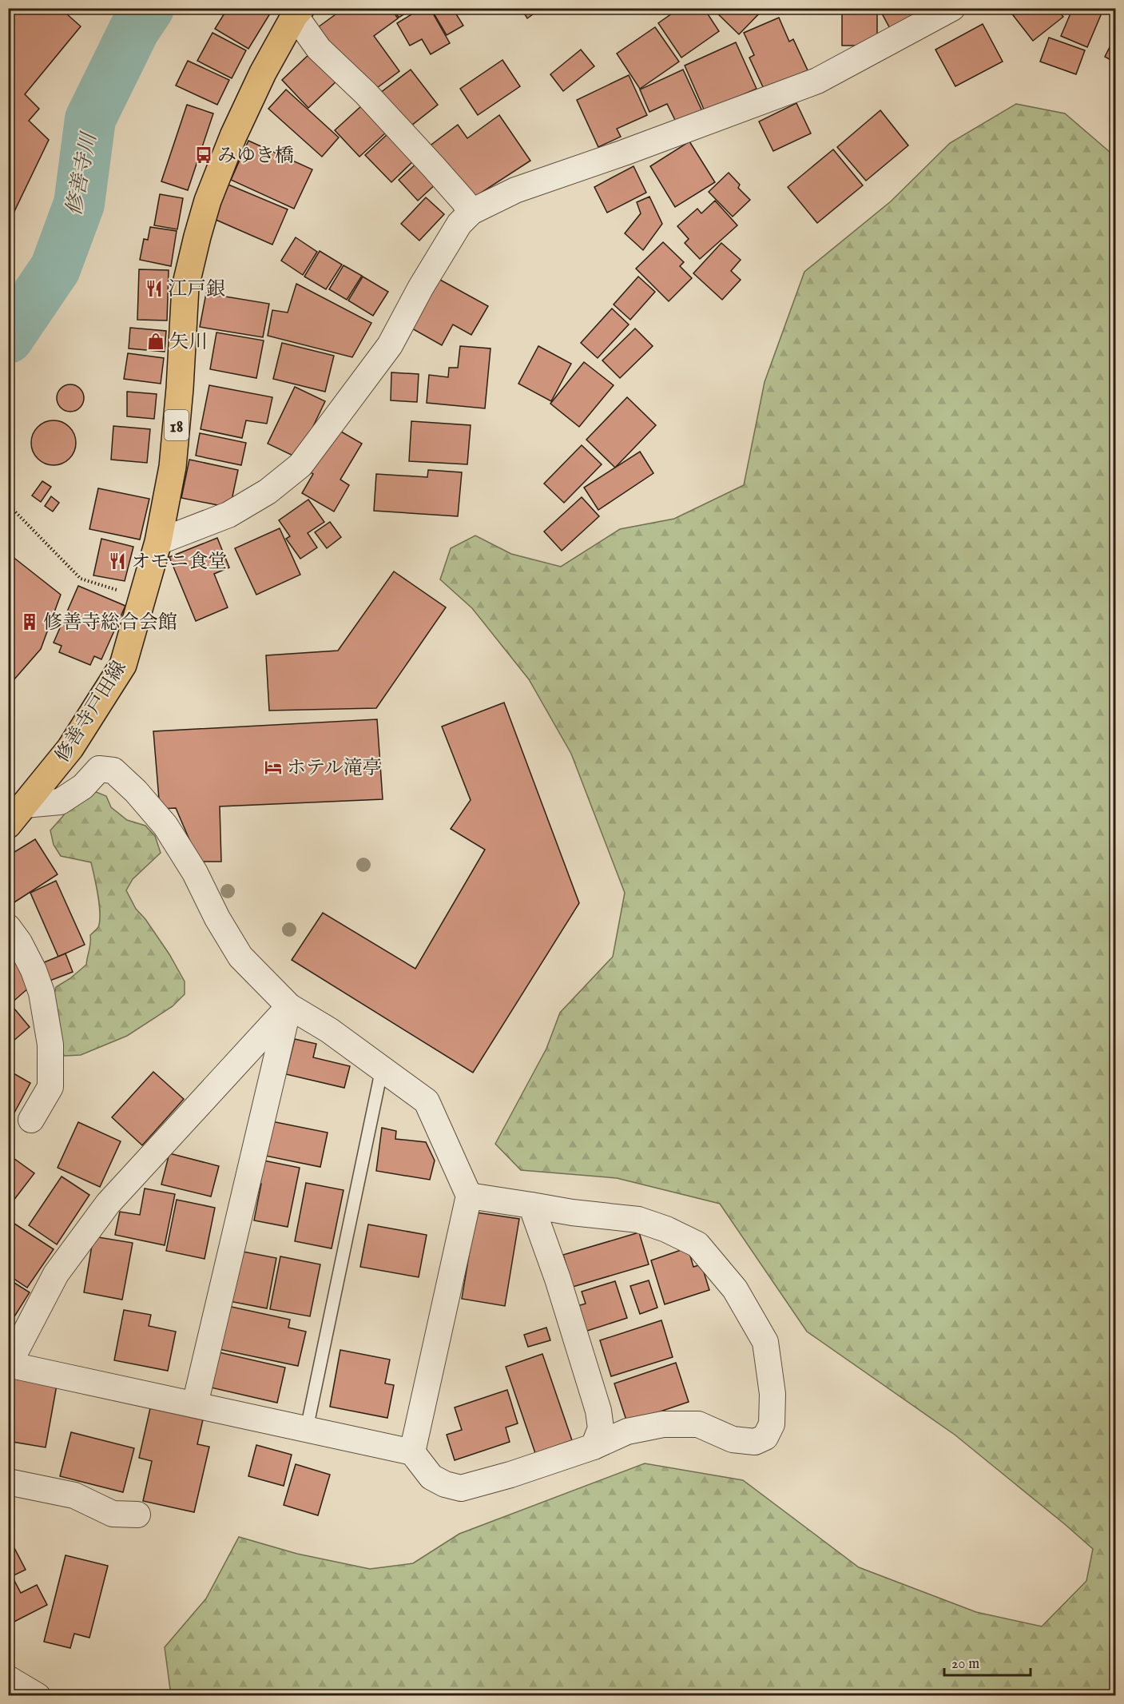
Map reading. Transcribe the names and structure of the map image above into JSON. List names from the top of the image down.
{
  "streets": {
    "main road": ["18", "修善寺戸田線"]
  },
  "water": ["修善寺川"],
  "places": {
    "bus stop": ["みゆき橋"],
    "restaurant": ["江戸銀", "オモニ食堂"],
    "shop": ["矢川"],
    "building": ["修善寺総合会館"],
    "hotel": ["ホテル滝亭"]
  },
  "scale_bar": "20 m"
}
